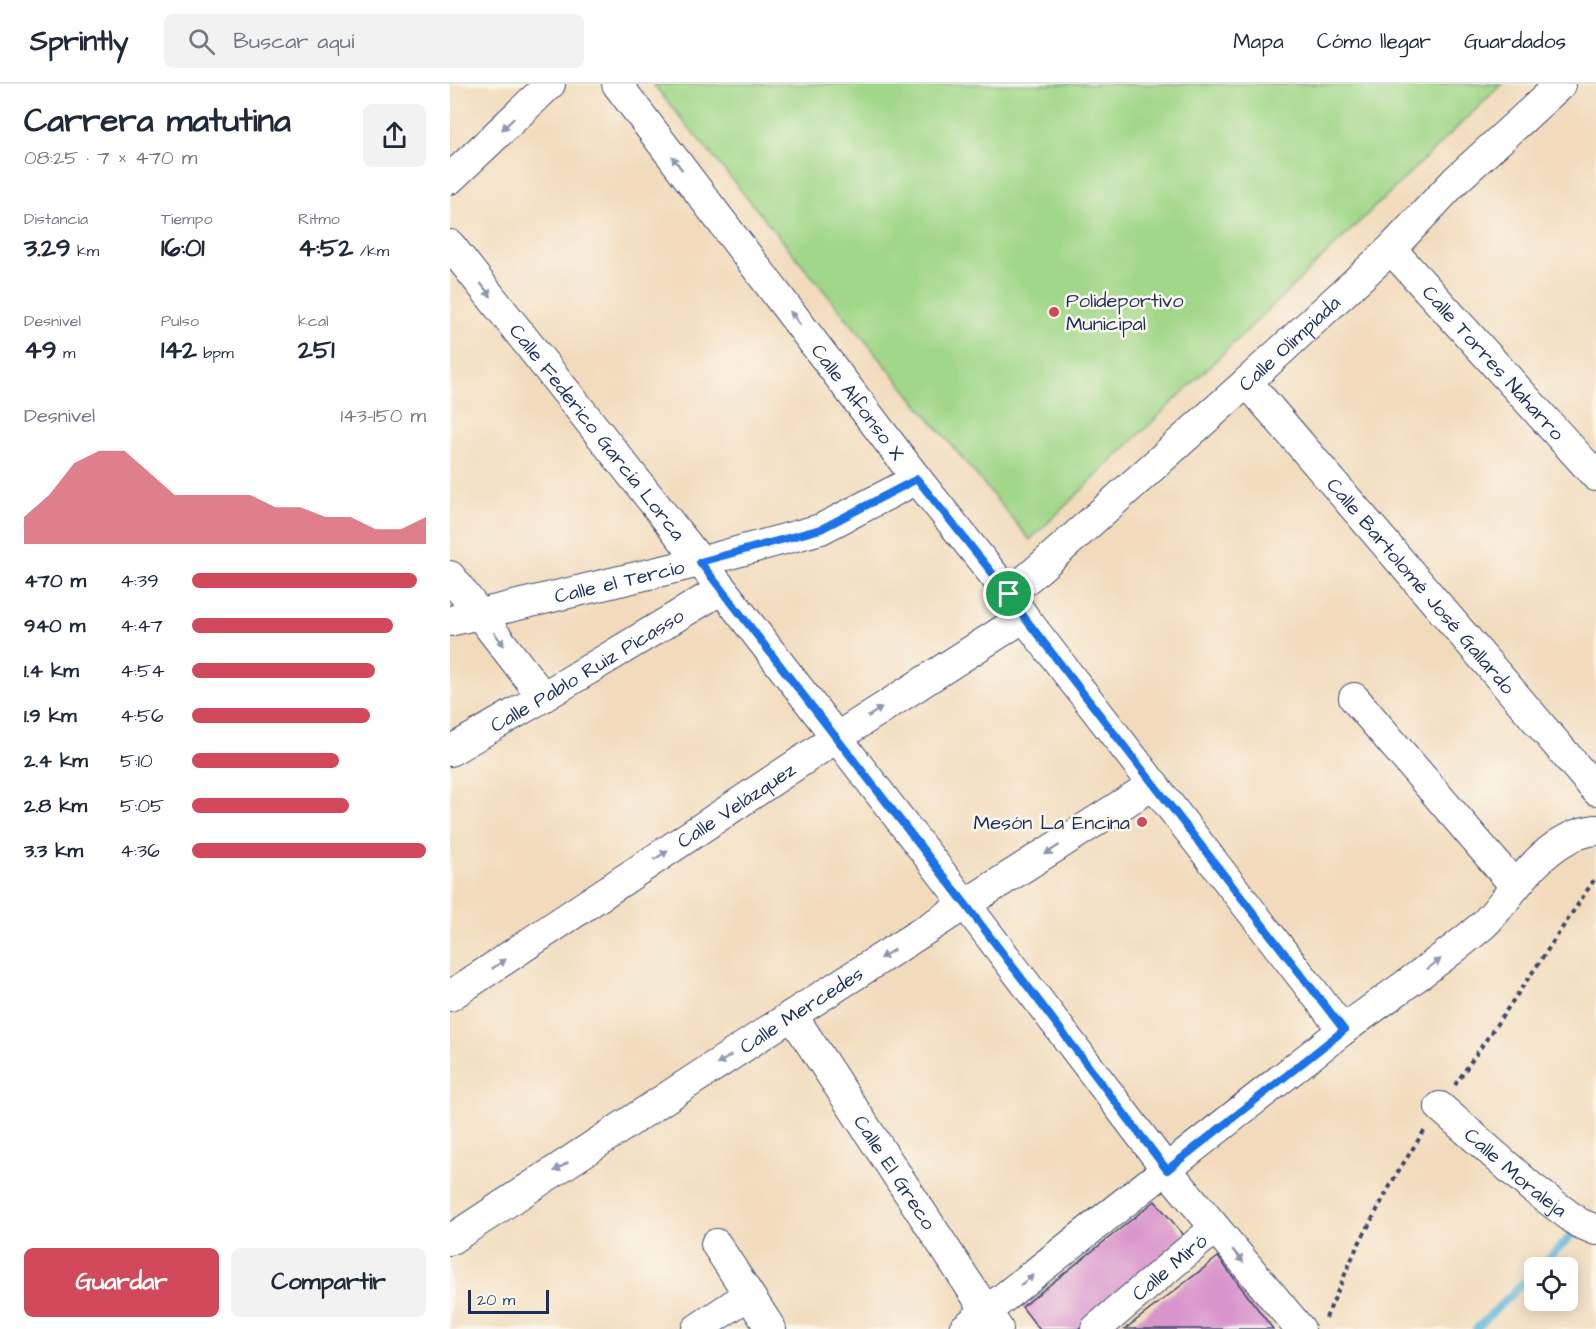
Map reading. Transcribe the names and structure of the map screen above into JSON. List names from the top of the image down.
{
  "streets": {
    "street": [
      "Calle Olimpiada",
      "Calle Torres Naharro",
      "Calle Alfonso X",
      "Calle Federico García Lorca",
      "Calle el Tercio",
      "Calle Bartolomé José Gallardo",
      "Calle Pablo Ruiz Picasso",
      "Calle Velázquez",
      "Calle Mercedes",
      "Calle Moraleja",
      "Calle El Greco",
      "Calle Miró"
    ]
  },
  "crossings": [
    ["Calle Olimpiada", "Calle Torres Naharro"],
    ["Calle Olimpiada", "Calle Alfonso X"],
    ["Calle Olimpiada", "Calle Bartolomé José Gallardo"],
    ["Calle Olimpiada", "Calle Velázquez"],
    ["Calle Alfonso X", "Calle el Tercio"],
    ["Calle Alfonso X", "Calle Velázquez"],
    ["Calle Alfonso X", "Calle Mercedes"],
    ["Calle Federico García Lorca", "Calle el Tercio"],
    ["Calle Federico García Lorca", "Calle Pablo Ruiz Picasso"],
    ["Calle Federico García Lorca", "Calle Velázquez"],
    ["Calle Federico García Lorca", "Calle Mercedes"],
    ["Calle Federico García Lorca", "Calle Miró"],
    ["Calle Mercedes", "Calle El Greco"]
  ],
  "one_way": [
    "Calle Alfonso X",
    "Calle Federico García Lorca",
    "Calle Velázquez",
    "Calle Mercedes"
  ],
  "places": ["Polideportivo Municipal", "Mesón La Encina"],
  "scale_bar": "20 m",
  "page": {
    "header": "Sprintly",
    "search": "Buscar aquí",
    "nav": ["Mapa", "Cómo llegar", "Guardados"],
    "heading": ["Carrera matutina", "08:25 · 7 × 470 m"],
    "stats": [
      ["Distancia", "3.29 km"],
      ["Tiempo", "16:01"],
      ["Ritmo", "4:52 /km"],
      ["Desnivel", "49 m"],
      ["Pulso", "142 bpm"],
      ["kcal", "251"]
    ],
    "chart": ["Desnivel", "143–150 m"],
    "list": [
      {
        "name": "470 m",
        "note": "4:39"
      },
      {
        "name": "940 m",
        "note": "4:47"
      },
      {
        "name": "1.4 km",
        "note": "4:54"
      },
      {
        "name": "1.9 km",
        "note": "4:56"
      },
      {
        "name": "2.4 km",
        "note": "5:10"
      },
      {
        "name": "2.8 km",
        "note": "5:05"
      },
      {
        "name": "3.3 km",
        "note": "4:36"
      }
    ],
    "buttons": ["Guardar", "Compartir"],
    "scale": "20 m"
  }
}
